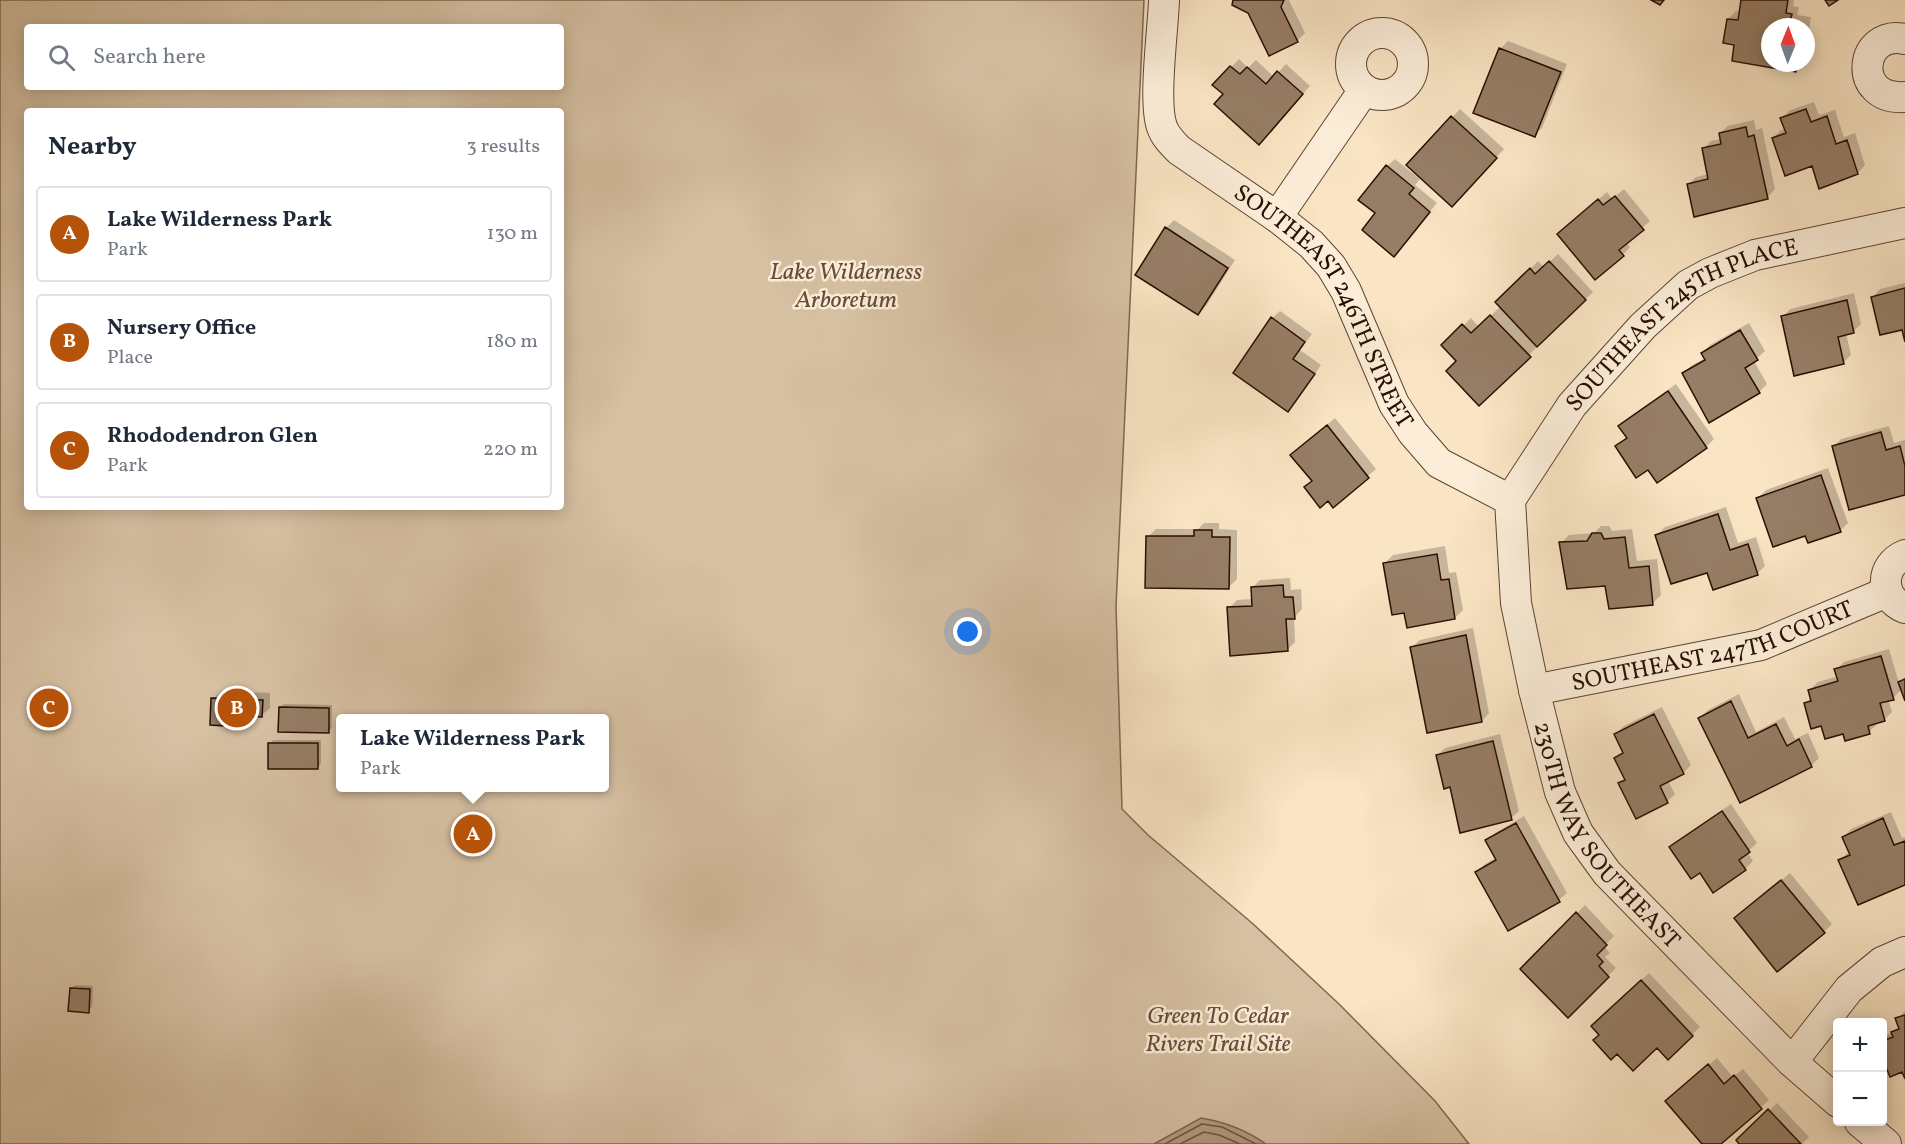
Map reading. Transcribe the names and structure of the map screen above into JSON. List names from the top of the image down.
{
  "streets": {
    "street": [
      "SOUTHEAST 246TH STREET",
      "SOUTHEAST 245TH PLACE",
      "SOUTHEAST 247TH COURT",
      "230TH WAY SOUTHEAST"
    ]
  },
  "crossings": [
    ["SOUTHEAST 246TH STREET", "SOUTHEAST 245TH PLACE"],
    ["SOUTHEAST 246TH STREET", "230TH WAY SOUTHEAST"],
    ["SOUTHEAST 245TH PLACE", "230TH WAY SOUTHEAST"],
    ["SOUTHEAST 247TH COURT", "230TH WAY SOUTHEAST"]
  ],
  "parks": ["Lake Wilderness Arboretum", "Green To Cedar Rivers Trail Site"],
  "north": "top",
  "page": {
    "search": "Search here",
    "heading": ["Nearby", "3 results"],
    "list": [
      {
        "mark": "A",
        "name": "Lake Wilderness Park",
        "note": "Park",
        "value": "130 m"
      },
      {
        "mark": "B",
        "name": "Nursery Office",
        "note": "Place",
        "value": "180 m"
      },
      {
        "mark": "C",
        "name": "Rhododendron Glen",
        "note": "Park",
        "value": "220 m"
      }
    ],
    "pins": ["B", "C", "A"],
    "popup": ["Lake Wilderness Park", "Park"],
    "map_buttons": ["+", "−"]
  }
}
